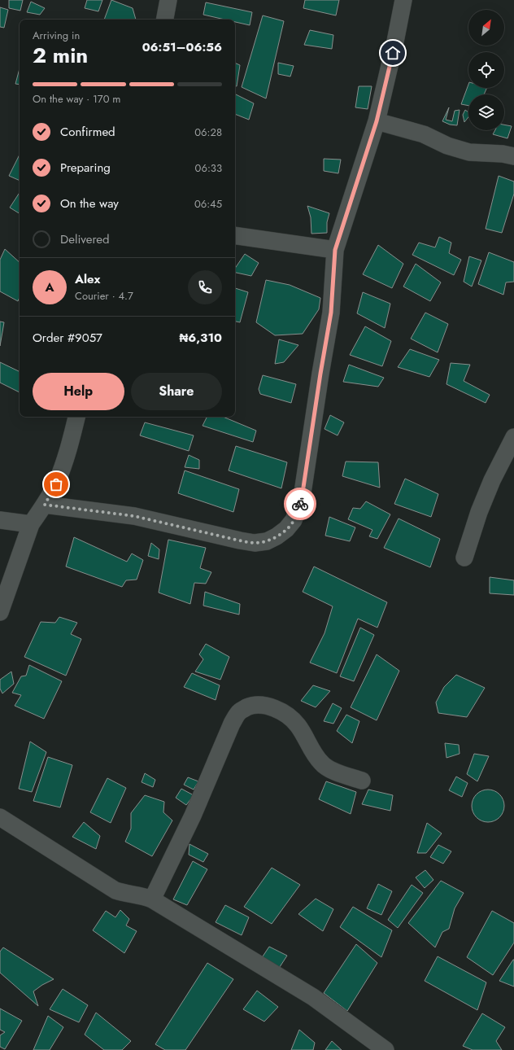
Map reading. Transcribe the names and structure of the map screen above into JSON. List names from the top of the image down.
{
  "north": "top right",
  "page": {
    "heading": ["2 min", "Arriving in", "06:51–06:56"],
    "panel": [
      "Alex",
      "Courier · 4.7",
      "Order #9057",
      "₦6,310"
    ],
    "bar": "On the way · 170 m",
    "list": [
      ["Confirmed", "06:28"],
      ["Preparing", "06:33"],
      ["On the way", "06:45"],
      "Delivered"
    ],
    "round": "A",
    "buttons": ["Help", "Share"]
  }
}
